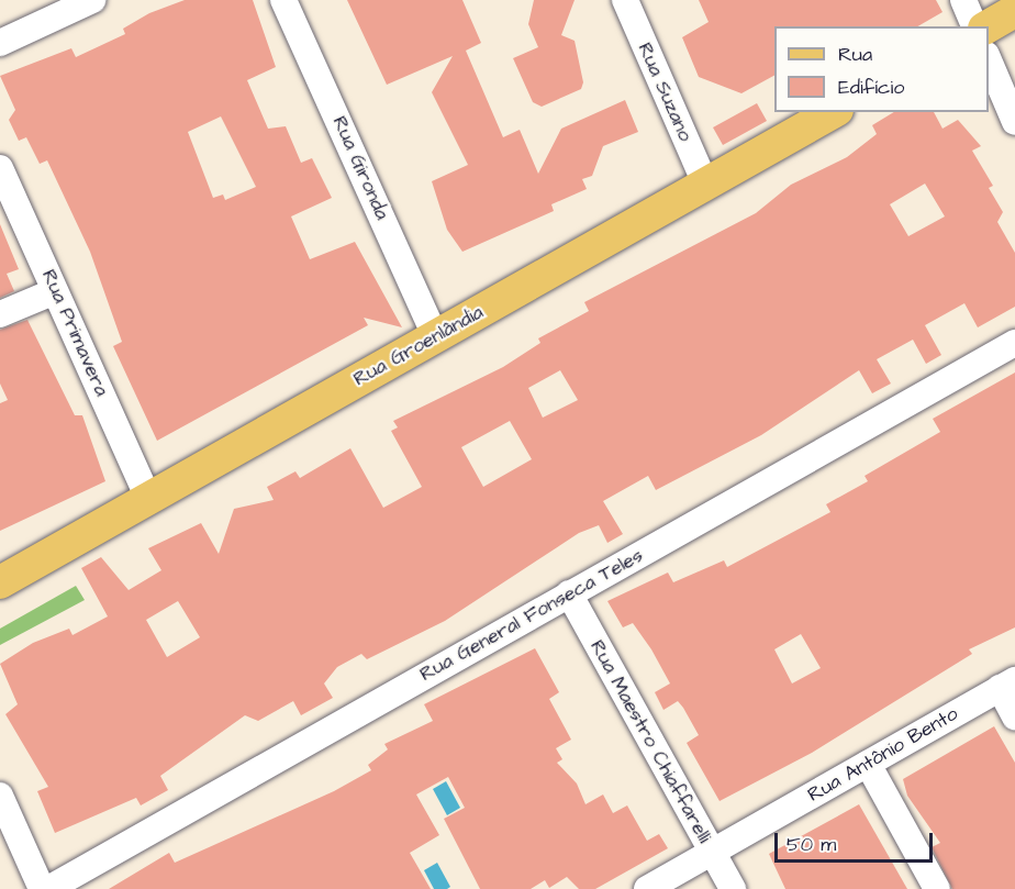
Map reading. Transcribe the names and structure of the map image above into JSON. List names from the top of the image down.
{
  "streets": {
    "main road": ["Rua Groenlândia"],
    "street": [
      "Rua Suzano",
      "Rua Gironda",
      "Rua Primavera",
      "Rua General Fonseca Teles",
      "Rua Maestro Chiaffarelli",
      "Rua Antônio Bento"
    ]
  },
  "crossings": [
    ["Rua Suzano", "Rua Groenlândia"],
    ["Rua Gironda", "Rua Groenlândia"],
    ["Rua Primavera", "Rua Groenlândia"],
    ["Rua General Fonseca Teles", "Rua Maestro Chiaffarelli"],
    ["Rua Maestro Chiaffarelli", "Rua Antônio Bento"]
  ],
  "legend": ["Rua", "Edifício"],
  "scale_bar": "50 m"
}
